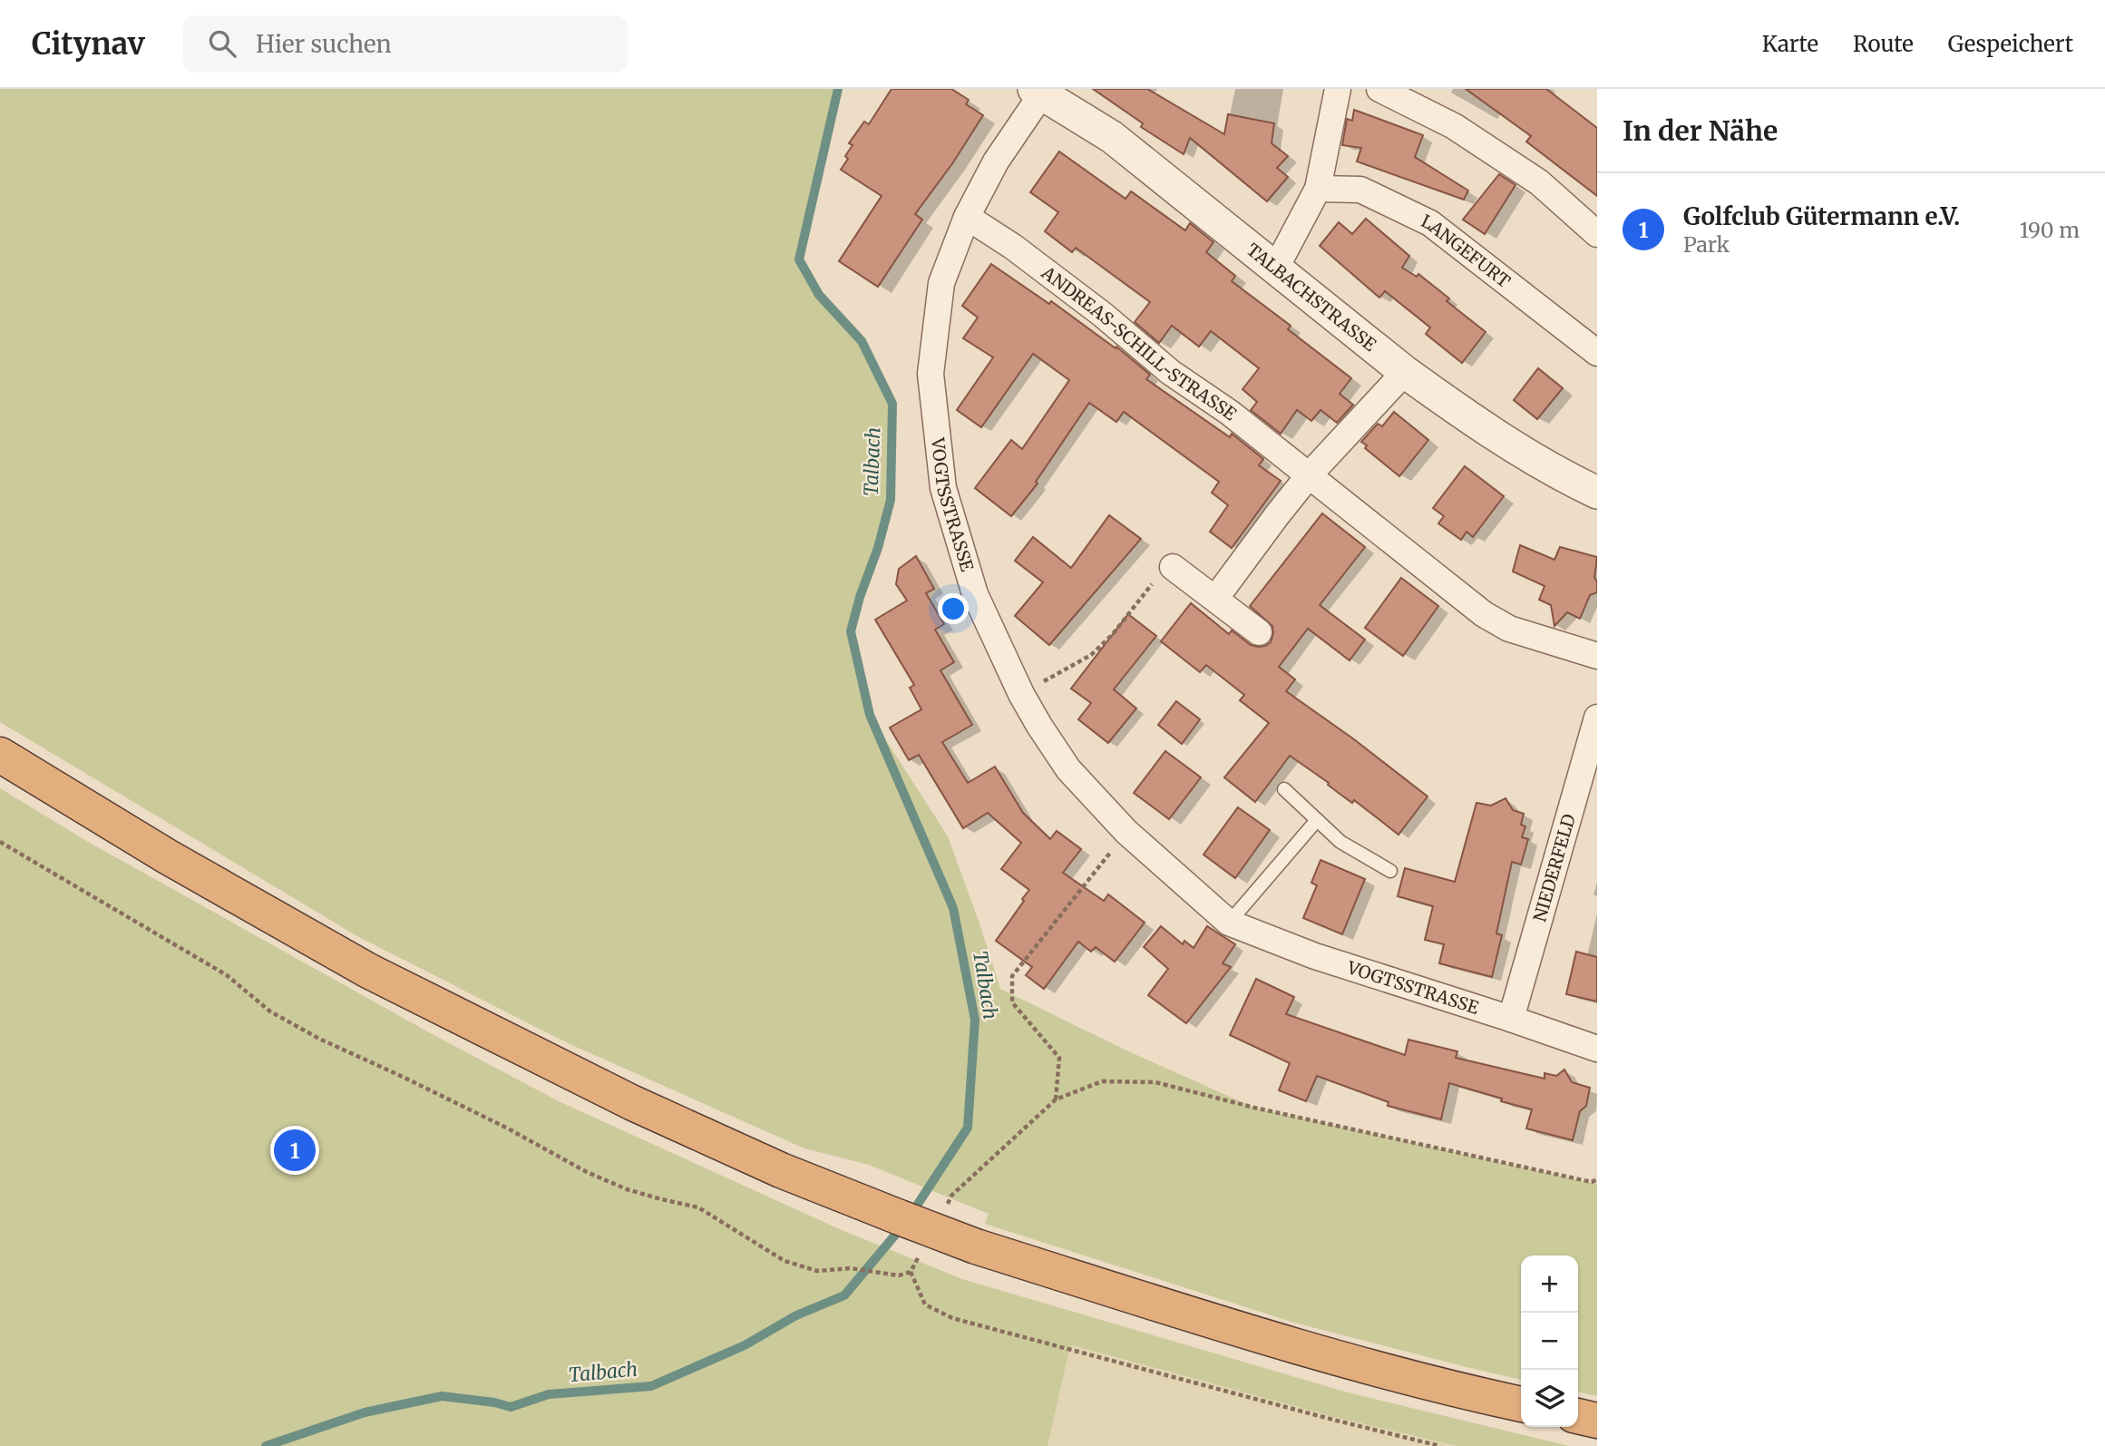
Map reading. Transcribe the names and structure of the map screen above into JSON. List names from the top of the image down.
{
  "streets": {
    "street": [
      "LANGEFURT",
      "TALBACHSTRASSE",
      "ANDREAS-SCHILL-STRASSE",
      "VOGTSSTRASSE",
      "NIEDERFELD"
    ]
  },
  "crossings": [
    ["TALBACHSTRASSE", "VOGTSSTRASSE"],
    ["ANDREAS-SCHILL-STRASSE", "VOGTSSTRASSE"],
    ["VOGTSSTRASSE", "NIEDERFELD"]
  ],
  "water": ["Talbach"],
  "page": {
    "header": "Citynav",
    "search": "Hier suchen",
    "nav": ["Karte", "Route", "Gespeichert"],
    "heading": "In der Nähe",
    "list": [
      {
        "mark": "1",
        "name": "Golfclub Gütermann e.V.",
        "note": "Park",
        "value": "190 m"
      }
    ],
    "pins": "1",
    "map_buttons": ["+", "−"]
  }
}
